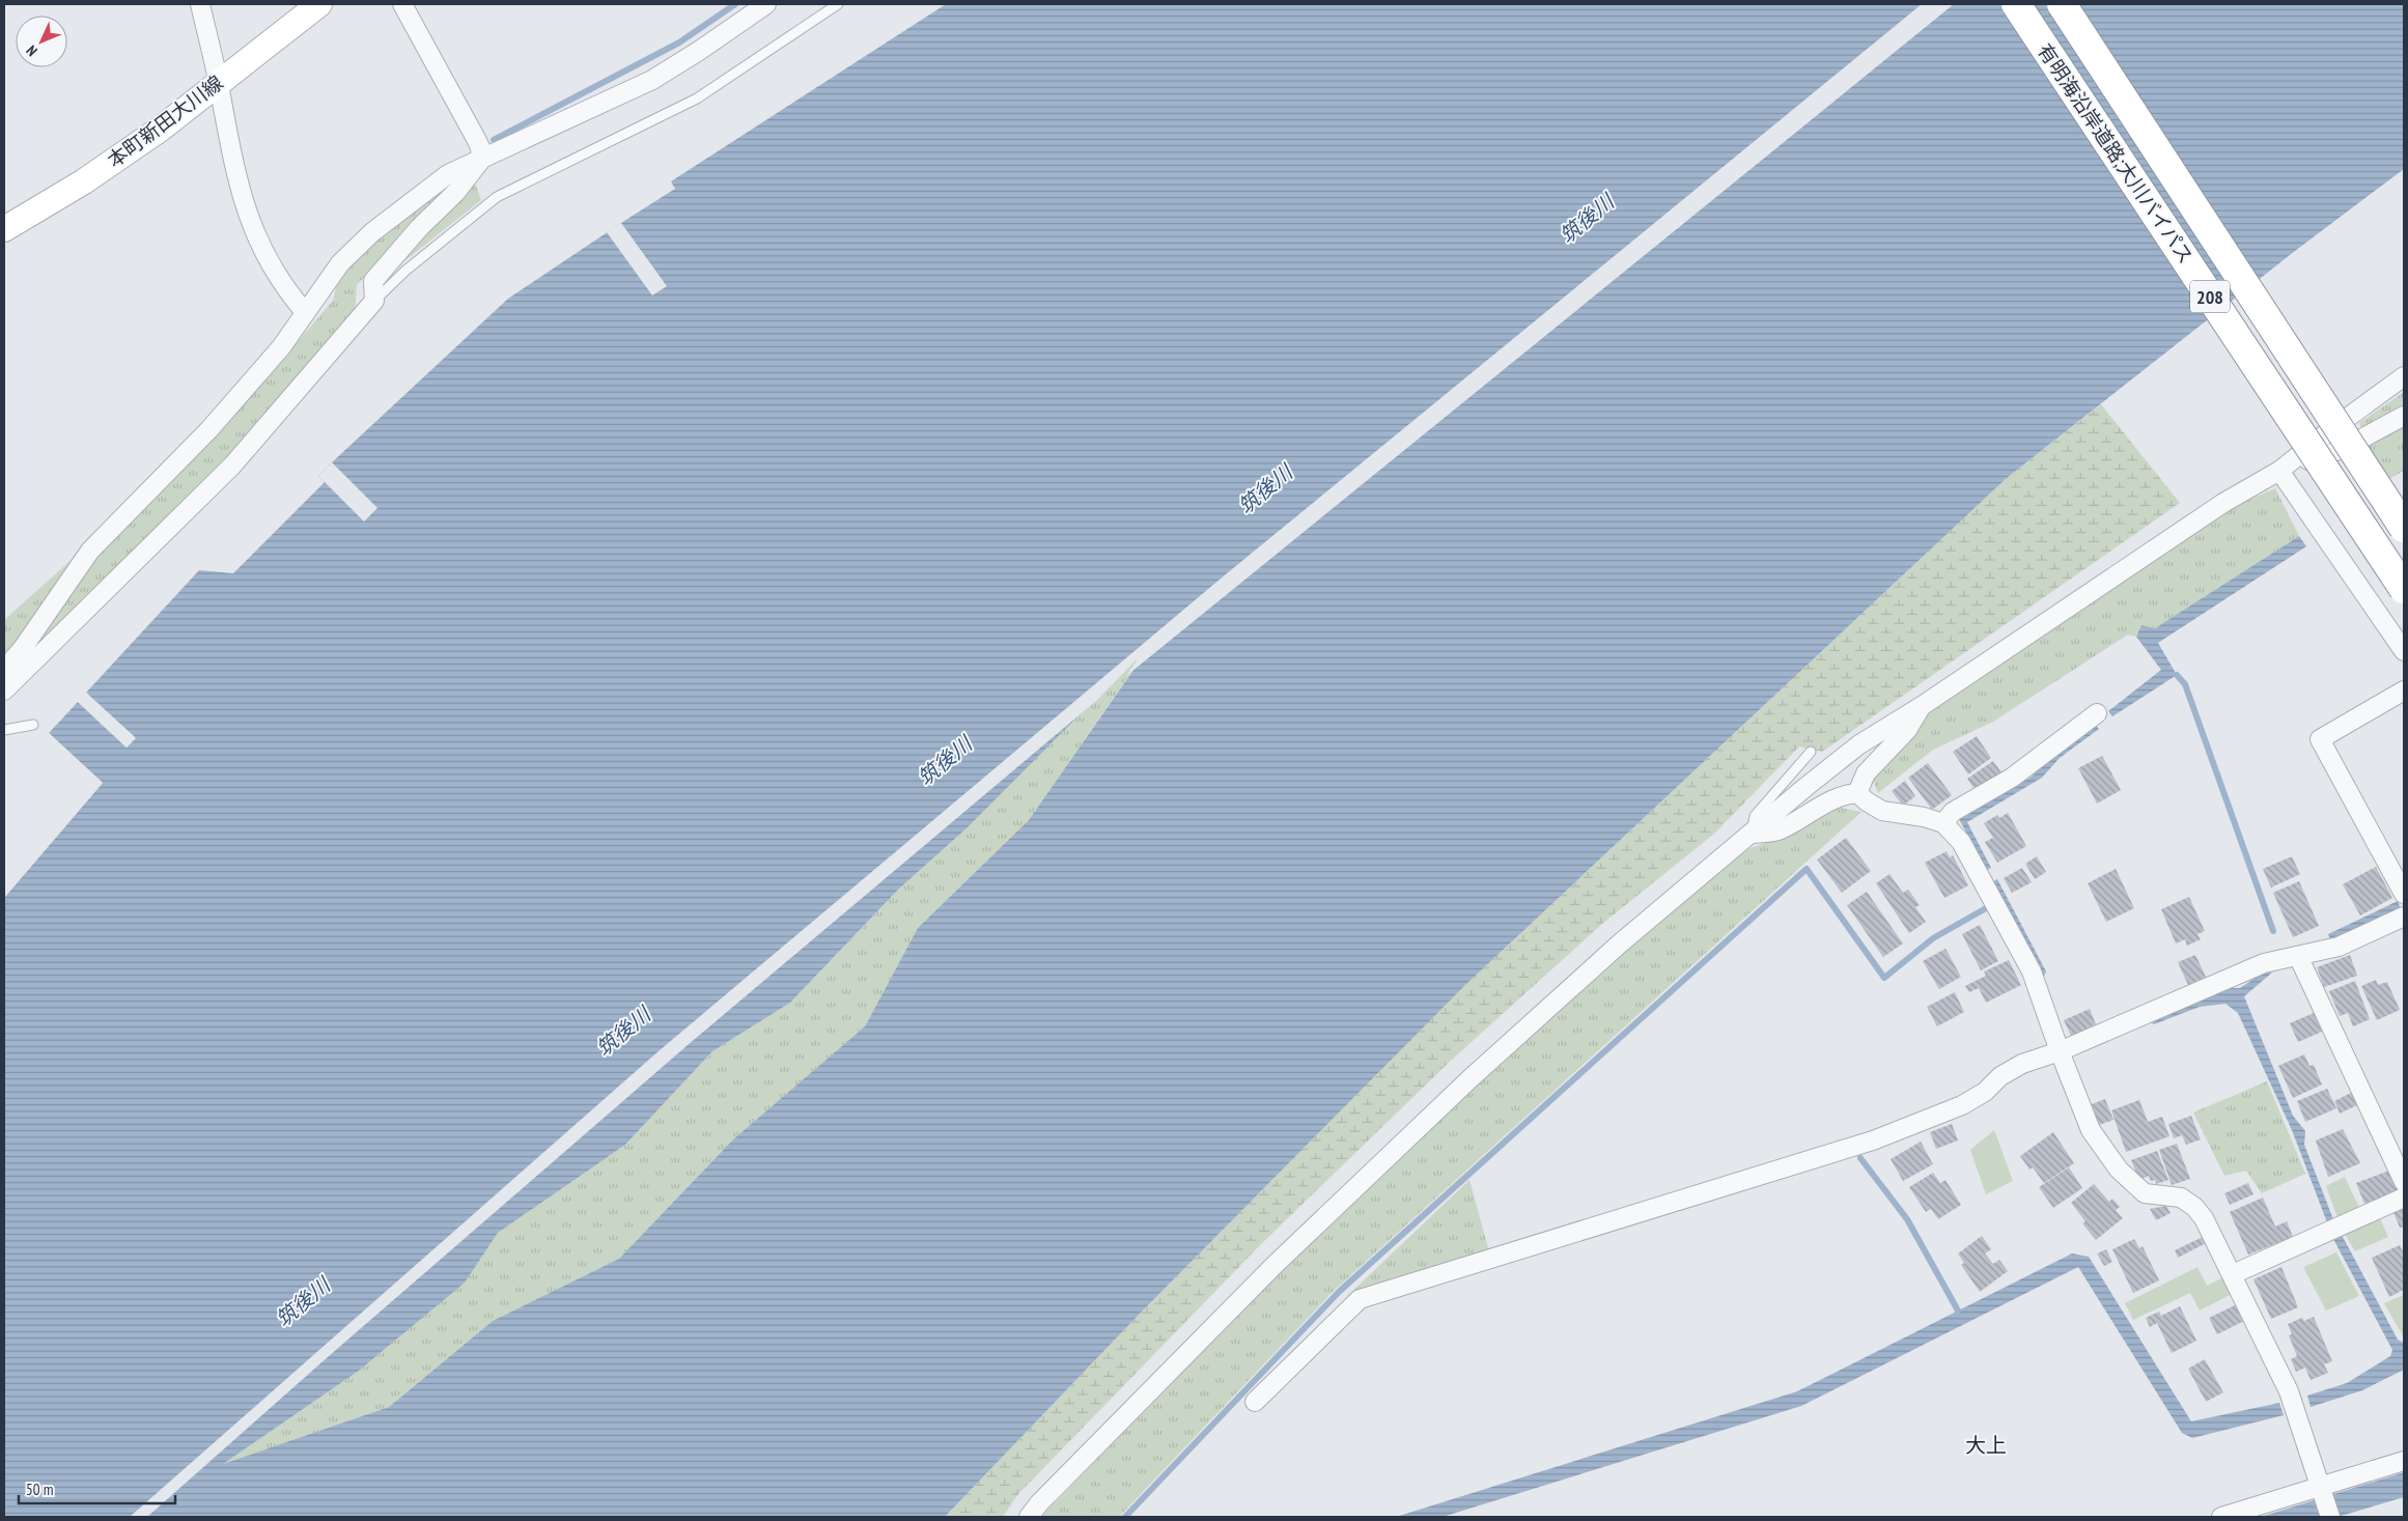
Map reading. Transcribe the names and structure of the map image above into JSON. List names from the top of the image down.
{
  "streets": {
    "highway": ["有明海沿岸道路;大川バイパス", "208"],
    "main road": ["本町新田大川線"]
  },
  "districts": ["大上"],
  "water": ["筑後川"],
  "scale_bar": "50 m",
  "north": "bottom left"
}
